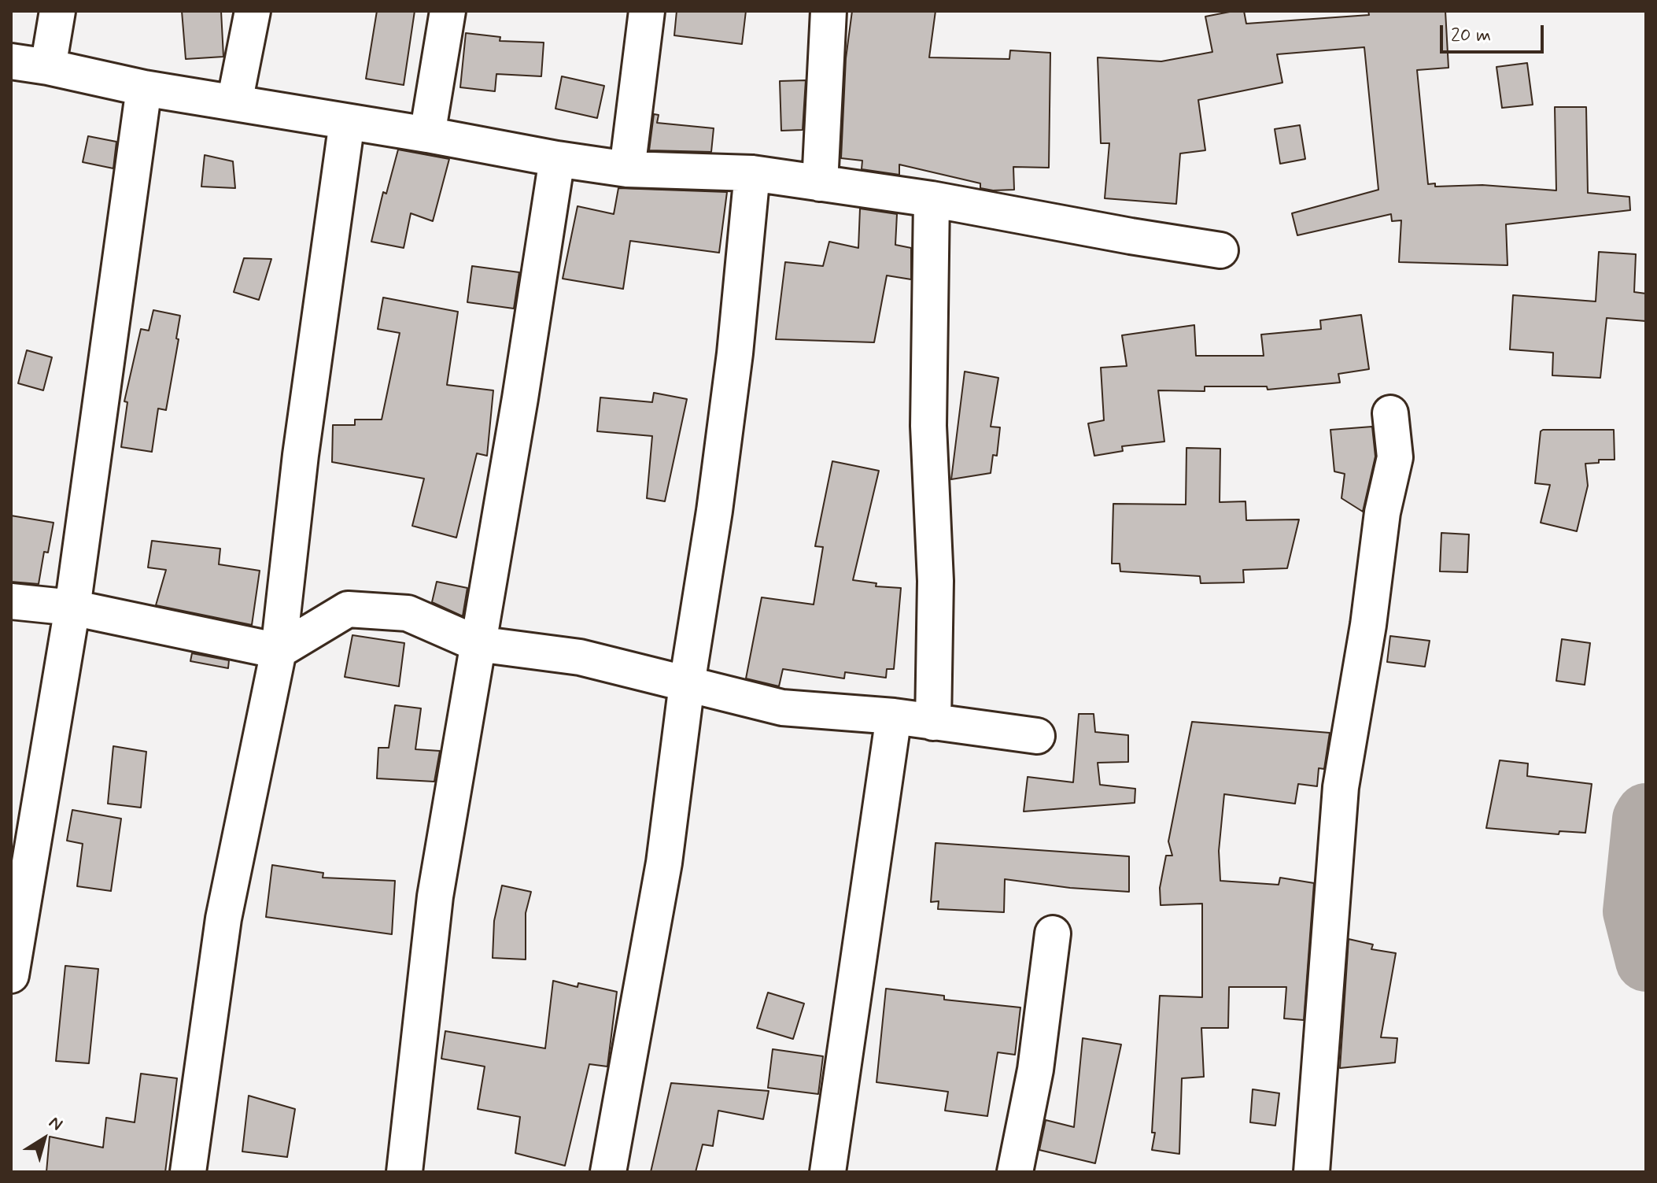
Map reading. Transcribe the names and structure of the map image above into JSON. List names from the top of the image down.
{
  "scale_bar": "20 m",
  "north": "top right"
}
